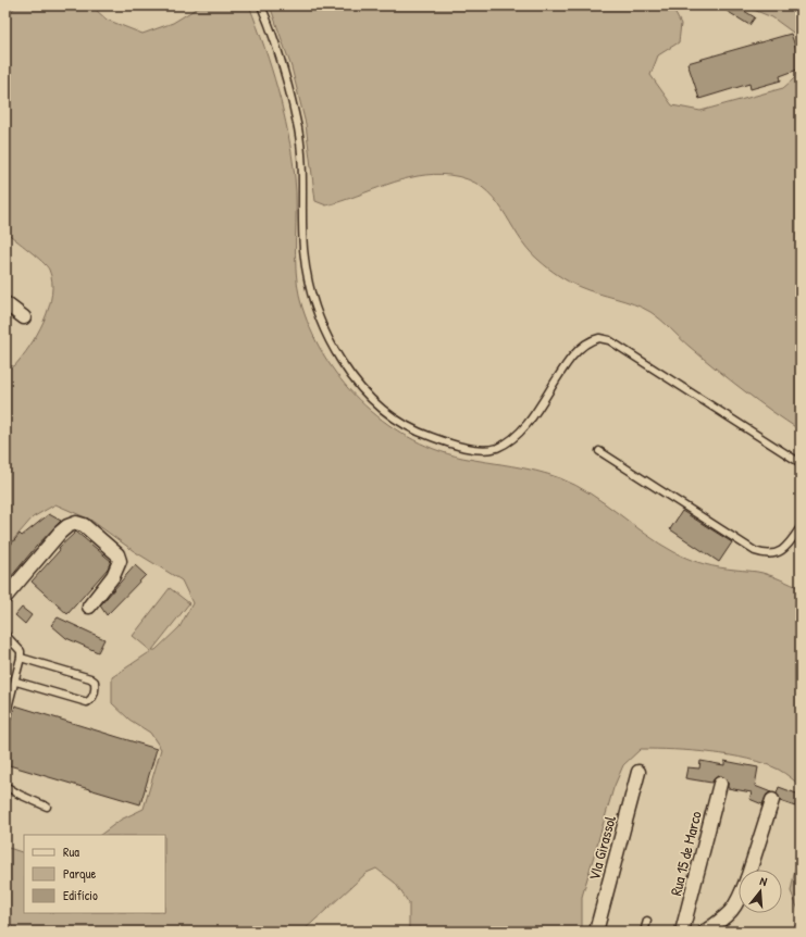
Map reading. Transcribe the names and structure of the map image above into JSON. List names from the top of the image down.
{
  "streets": {
    "street": ["VIa Girassol", "Rua 15 de Marco"]
  },
  "legend": ["Rua", "Parque", "Edifício"],
  "north": "top"
}
